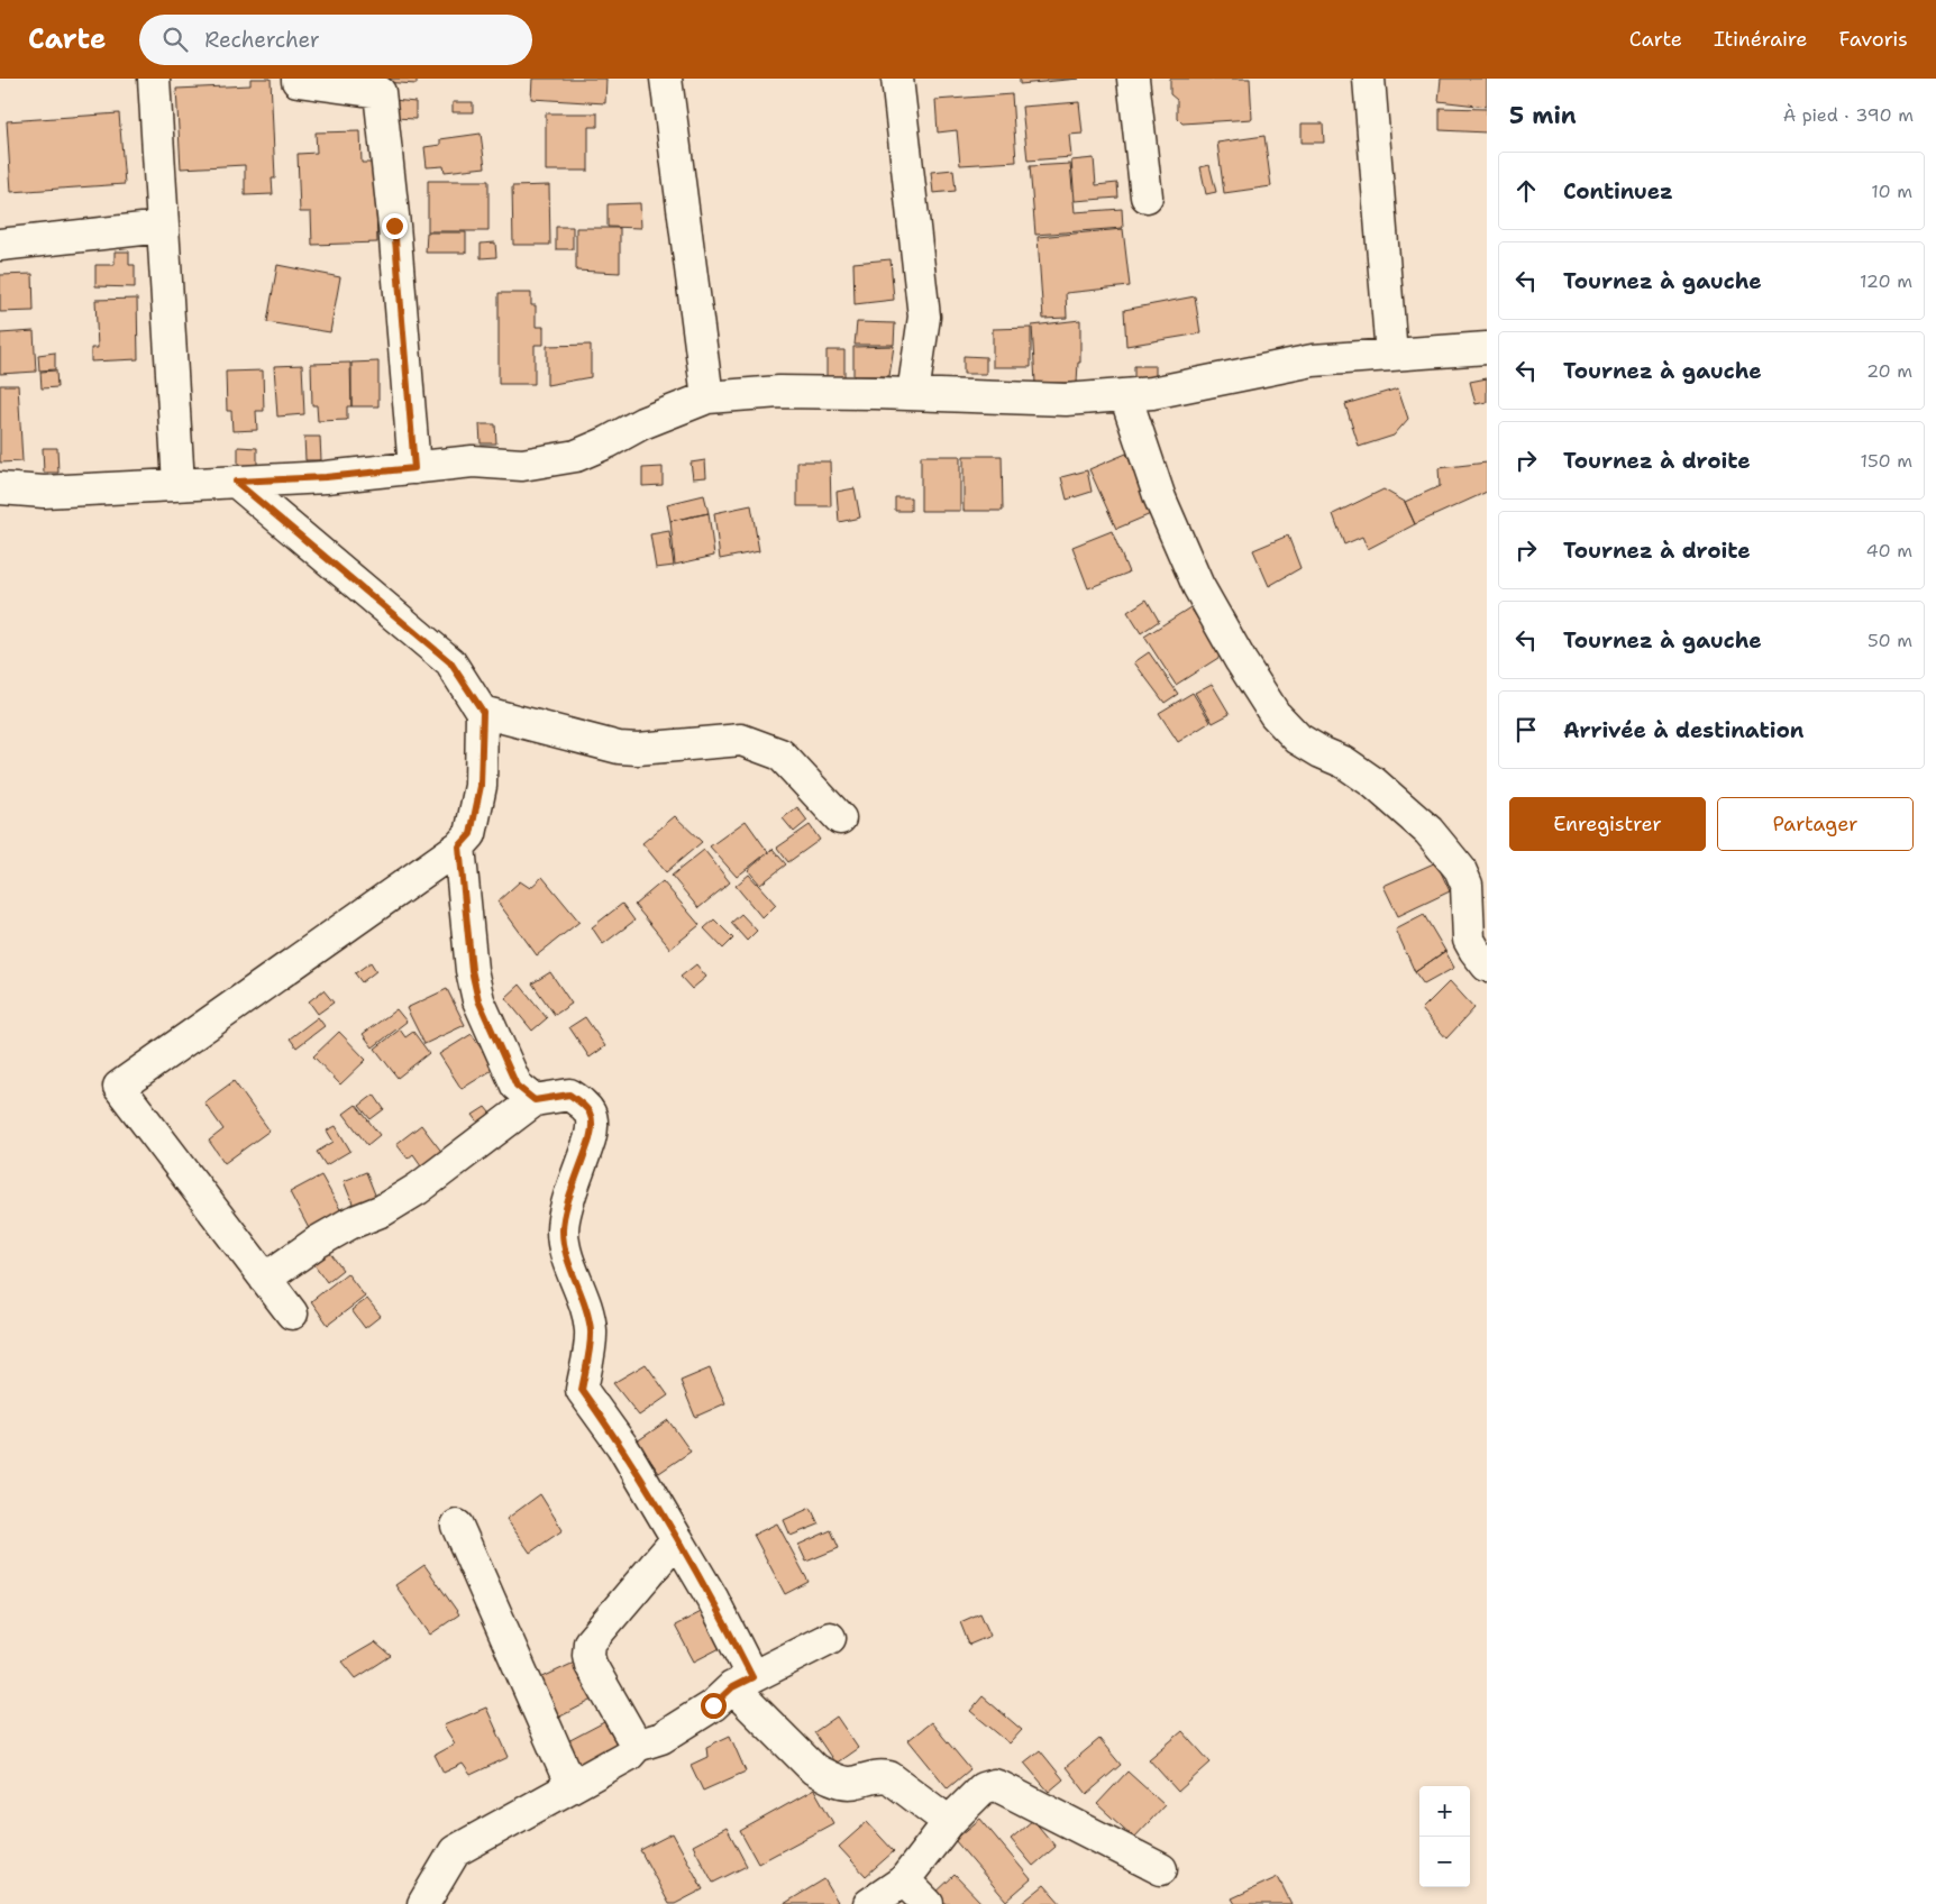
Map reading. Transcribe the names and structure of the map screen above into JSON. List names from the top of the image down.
{
  "page": {
    "header": "Carte",
    "search": "Rechercher",
    "nav": ["Carte", "Itinéraire", "Favoris"],
    "heading": ["5 min", "À pied · 390 m"],
    "list": [
      ["Continuez", "10 m"],
      ["Tournez à gauche", "120 m"],
      ["Tournez à gauche", "20 m"],
      ["Tournez à droite", "150 m"],
      ["Tournez à droite", "40 m"],
      ["Tournez à gauche", "50 m"],
      "Arrivée à destination"
    ],
    "buttons": ["Enregistrer", "Partager"],
    "map_buttons": ["+", "−"]
  }
}
